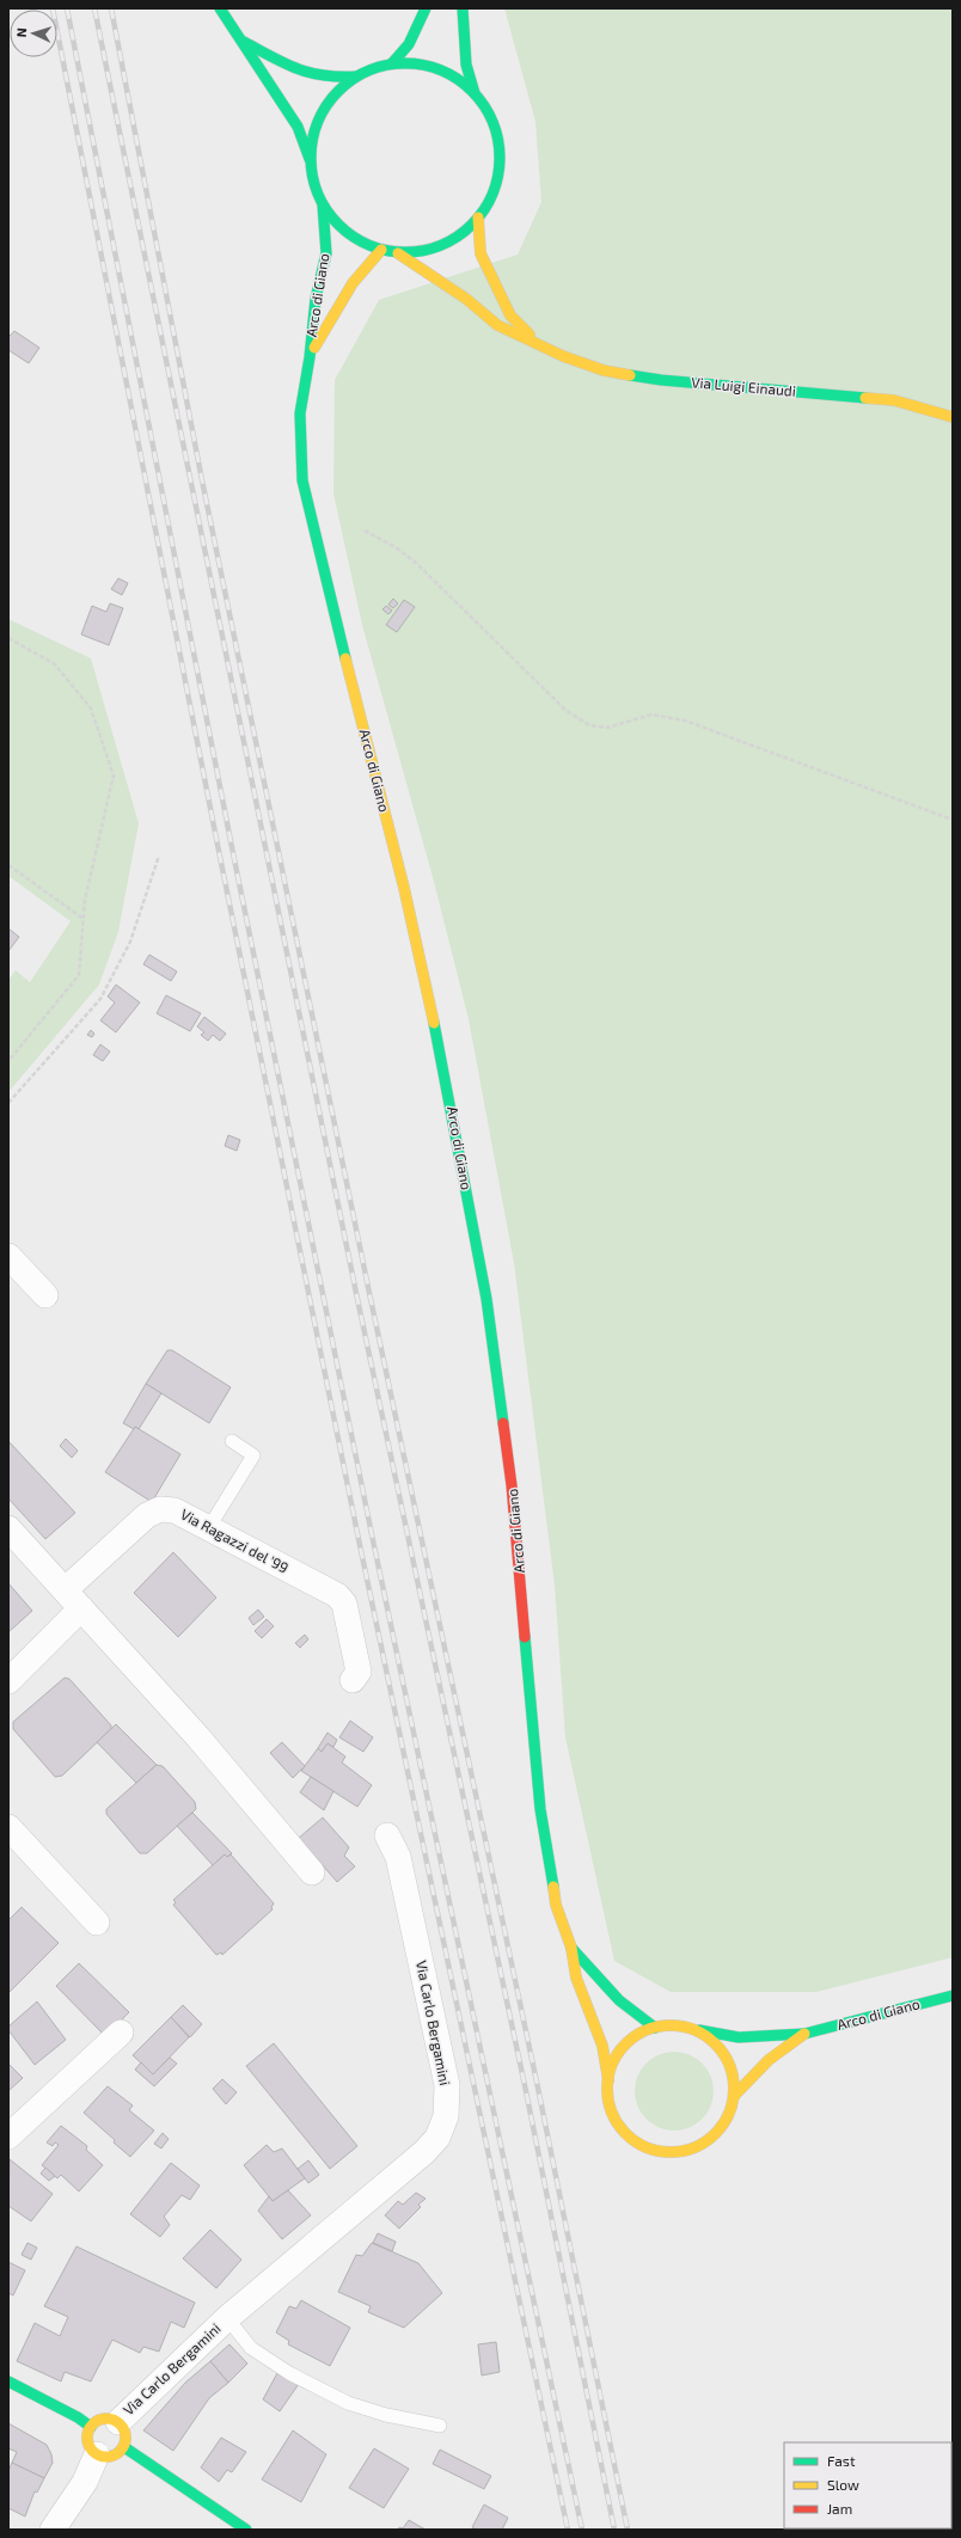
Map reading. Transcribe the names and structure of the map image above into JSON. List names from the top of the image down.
{
  "streets": {
    "main road": ["Arco di Giano", "Via Luigi Einaudi"],
    "street": ["Via Ragazzi del '99", "Via Carlo Bergamini"]
  },
  "legend": ["Fast", "Slow", "Jam"],
  "north": "left"
}
